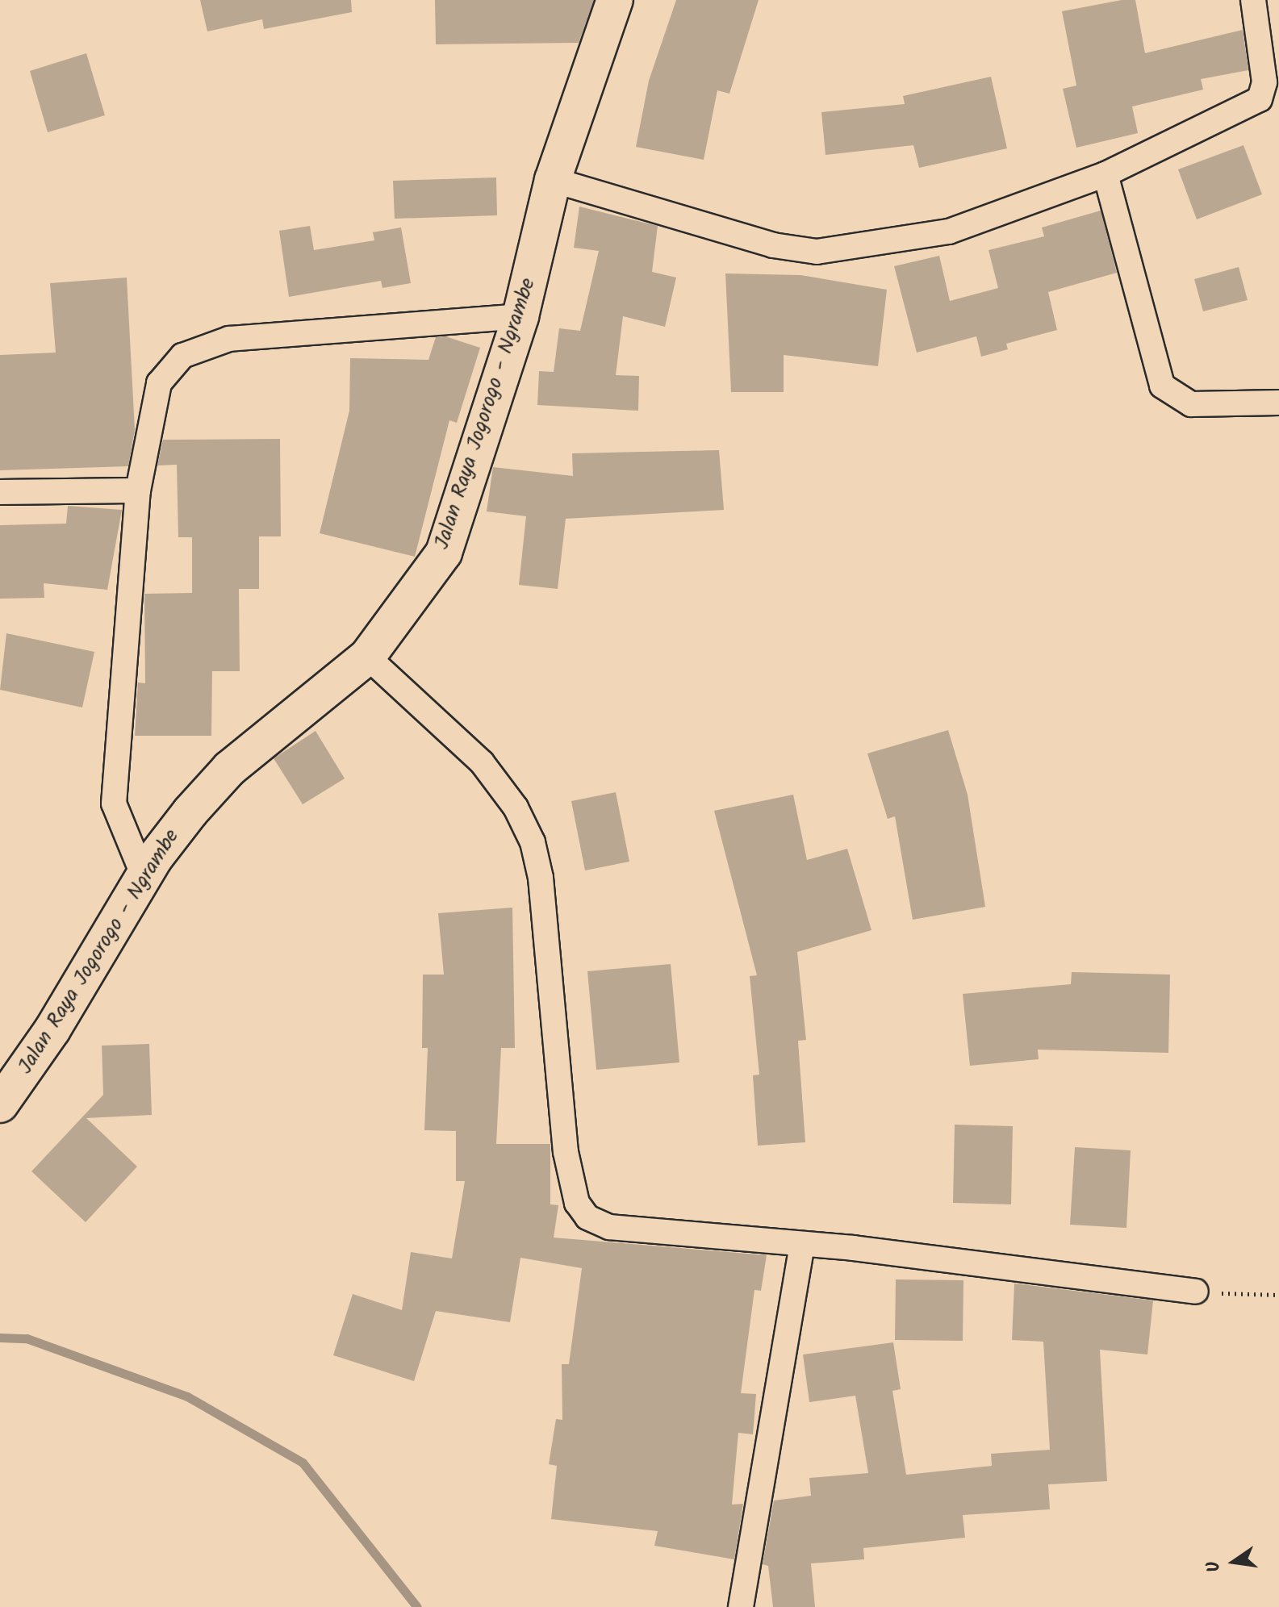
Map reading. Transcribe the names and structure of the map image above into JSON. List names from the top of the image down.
{
  "streets": {
    "main road": ["Jalan Raya Jogorogo - Ngrambe"]
  },
  "north": "left"
}
